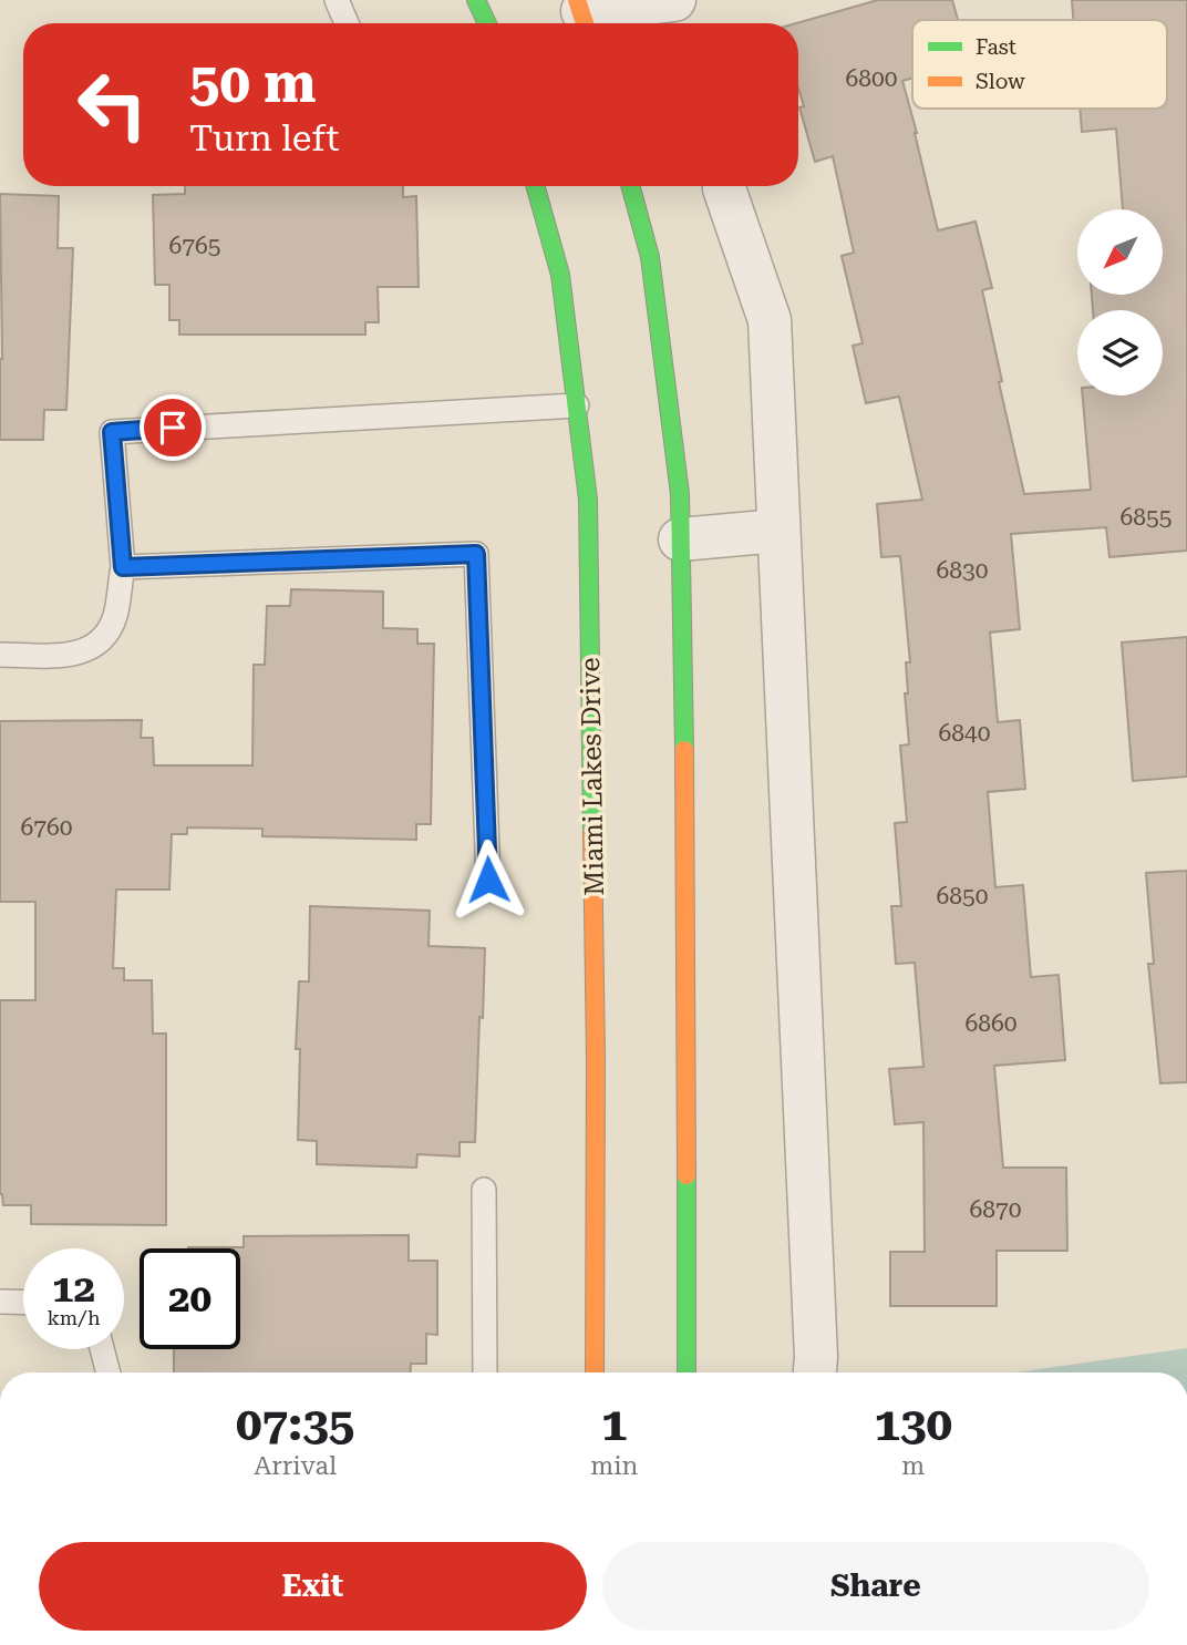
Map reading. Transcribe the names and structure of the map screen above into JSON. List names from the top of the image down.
{
  "streets": {
    "main road": ["Miami Lakes Drive"]
  },
  "house_numbers": [
    "6800",
    "6765",
    "6855",
    "6830",
    "6840",
    "6760",
    "6850",
    "6860",
    "6870"
  ],
  "legend": ["Fast", "Slow"],
  "north": "bottom left",
  "page": {
    "turn": ["50 m", "Turn left"],
    "speed": "12 km/h",
    "limit": "20",
    "eta": [
      "07:35",
      "Arrival",
      "1",
      "min",
      "130",
      "m"
    ],
    "buttons": ["Exit", "Share"]
  }
}
